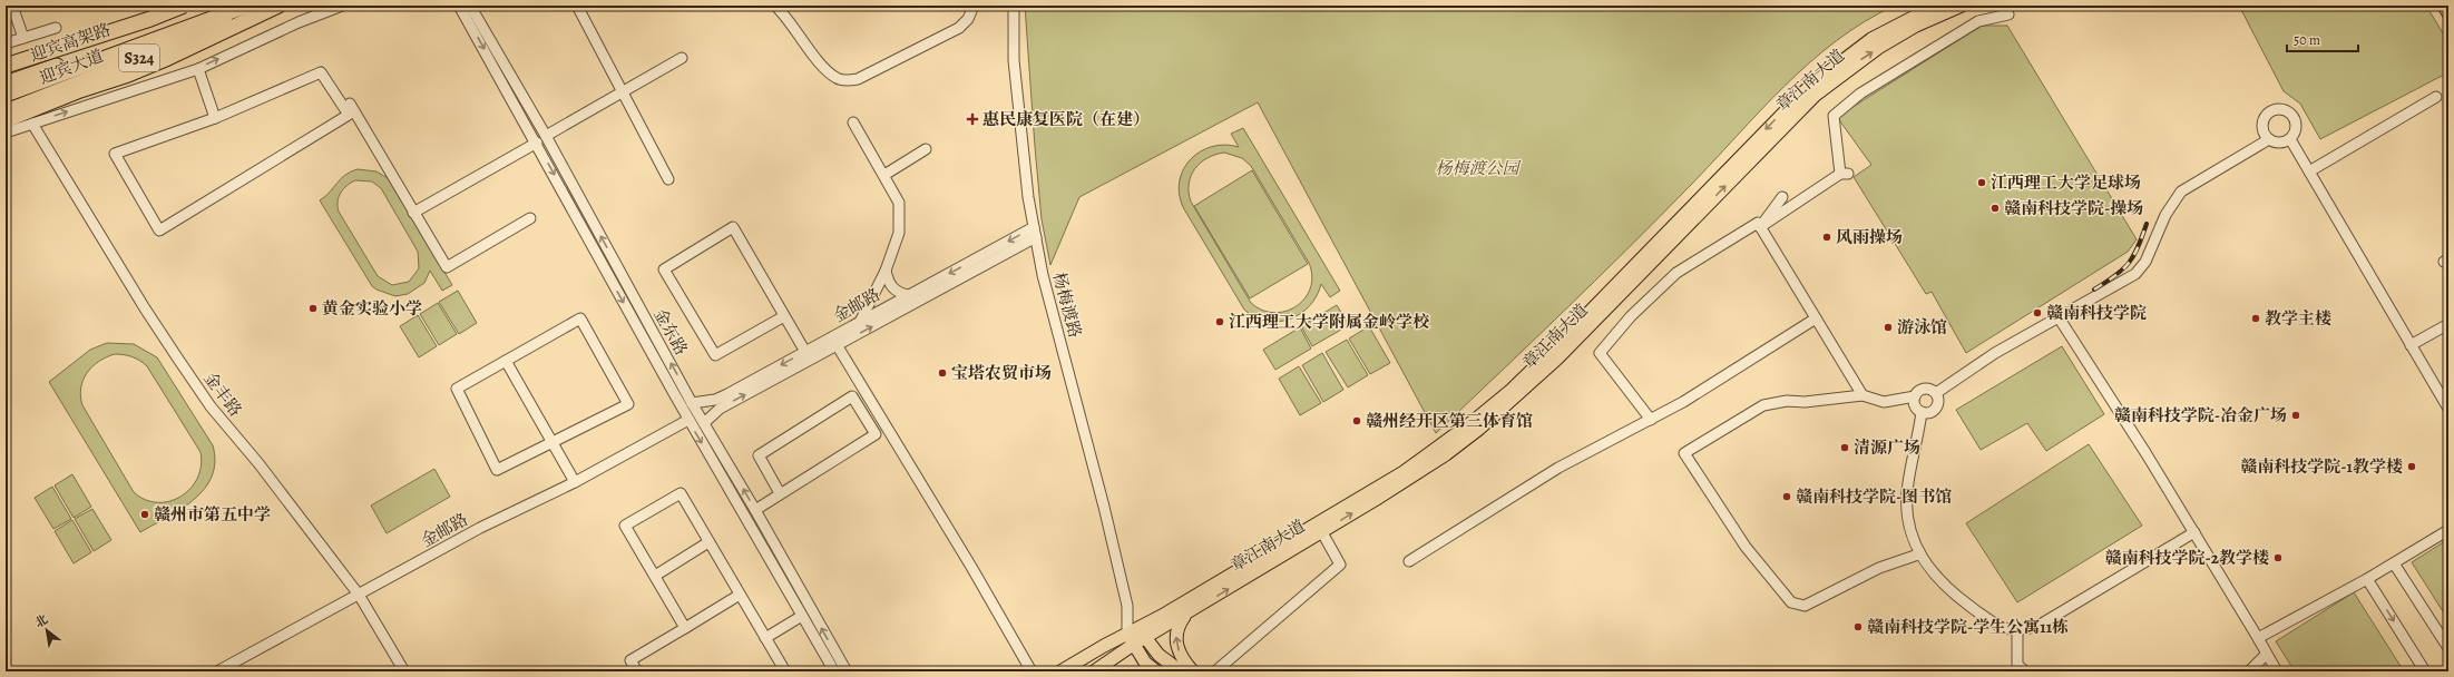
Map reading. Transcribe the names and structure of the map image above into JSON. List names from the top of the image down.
{
  "streets": {
    "highway": ["迎宾高架路"],
    "main road": ["S324", "迎宾大道", "章江南大道"],
    "street": [
      "金邮路",
      "杨梅渡路",
      "金东路",
      "金丰路"
    ]
  },
  "crossings": [
    ["章江南大道", "杨梅渡路"],
    ["金邮路", "杨梅渡路"],
    ["金邮路", "金东路"],
    ["金邮路", "金丰路"]
  ],
  "parks": ["杨梅渡公园"],
  "places": {
    "health": ["惠民康复医院（在建）"],
    "other": [
      "江西理工大学足球场",
      "赣南科技学院-操场",
      "风雨操场",
      "黄金实验小学",
      "赣南科技学院",
      "教学主楼",
      "江西理工大学附属金岭学校",
      "游泳馆",
      "宝塔农贸市场",
      "赣南科技学院-冶金广场",
      "赣州经开区第三体育馆",
      "清源广场",
      "赣南科技学院-1教学楼",
      "赣南科技学院-图书馆",
      "赣州市第五中学",
      "赣南科技学院-2教学楼",
      "赣南科技学院-学生公寓11栋"
    ]
  },
  "scale_bar": "50 m",
  "north": "top left"
}
